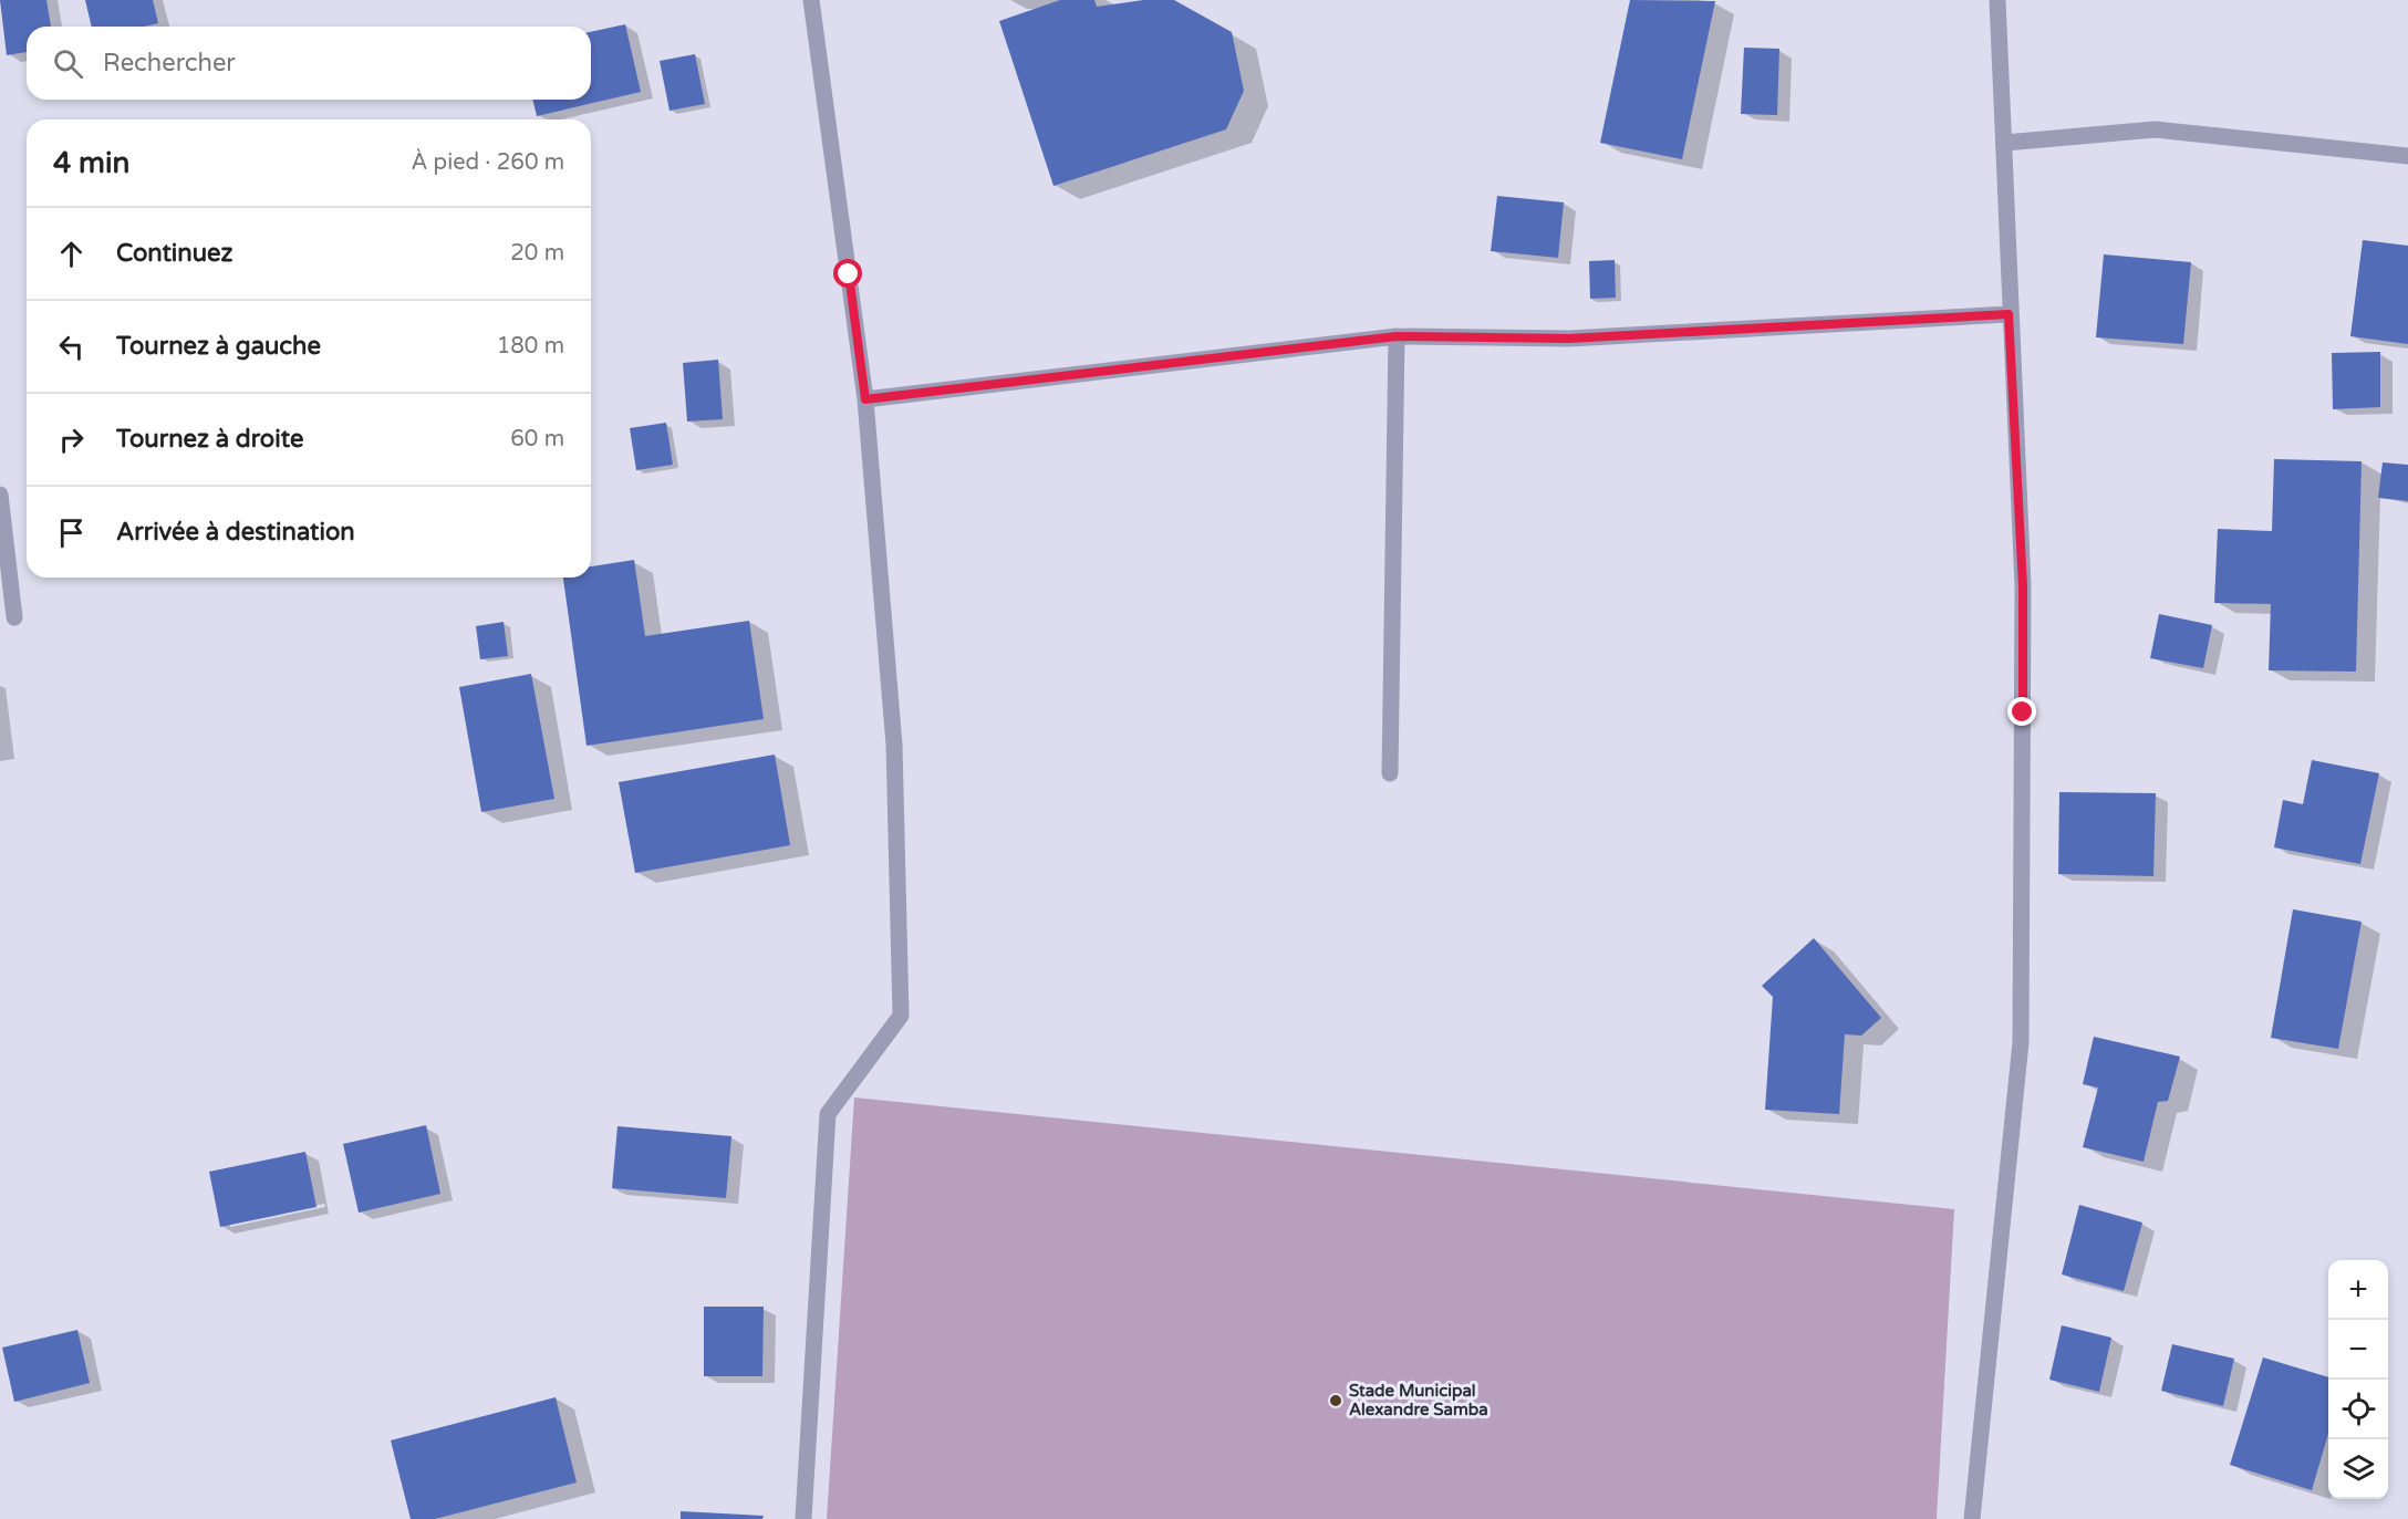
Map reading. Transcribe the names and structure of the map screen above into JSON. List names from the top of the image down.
{
  "places": ["Stade Municipal Alexandre Samba"],
  "page": {
    "search": "Rechercher",
    "heading": ["4 min", "À pied · 260 m"],
    "list": [
      ["Continuez", "20 m"],
      ["Tournez à gauche", "180 m"],
      ["Tournez à droite", "60 m"],
      "Arrivée à destination"
    ],
    "map_buttons": ["+", "−"]
  }
}
